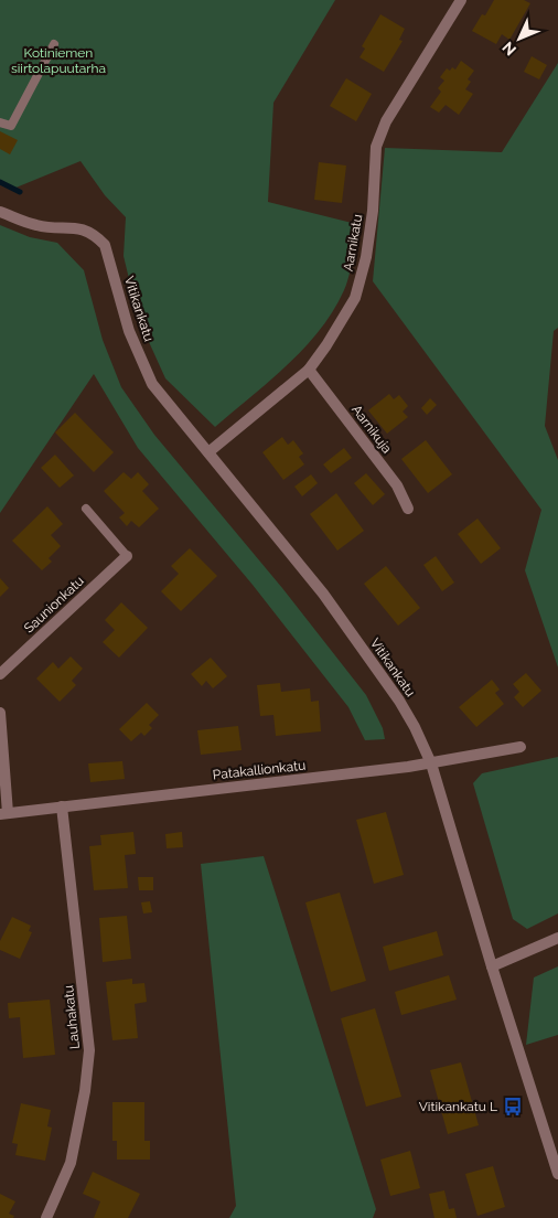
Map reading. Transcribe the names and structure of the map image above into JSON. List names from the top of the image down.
{
  "streets": {
    "street": [
      "Aarnikatu",
      "Vitikankatu",
      "Aarnikuja",
      "Saunionkatu",
      "Patakallionkatu",
      "Lauhakatu"
    ]
  },
  "crossings": [
    ["Aarnikatu", "Vitikankatu"],
    ["Aarnikatu", "Aarnikuja"],
    ["Vitikankatu", "Patakallionkatu"],
    ["Patakallionkatu", "Lauhakatu"]
  ],
  "parks": ["Kotiniemen siirtolapuutarha"],
  "places": {
    "bus stop": ["Vitikankatu L"]
  },
  "north": "bottom left"
}
